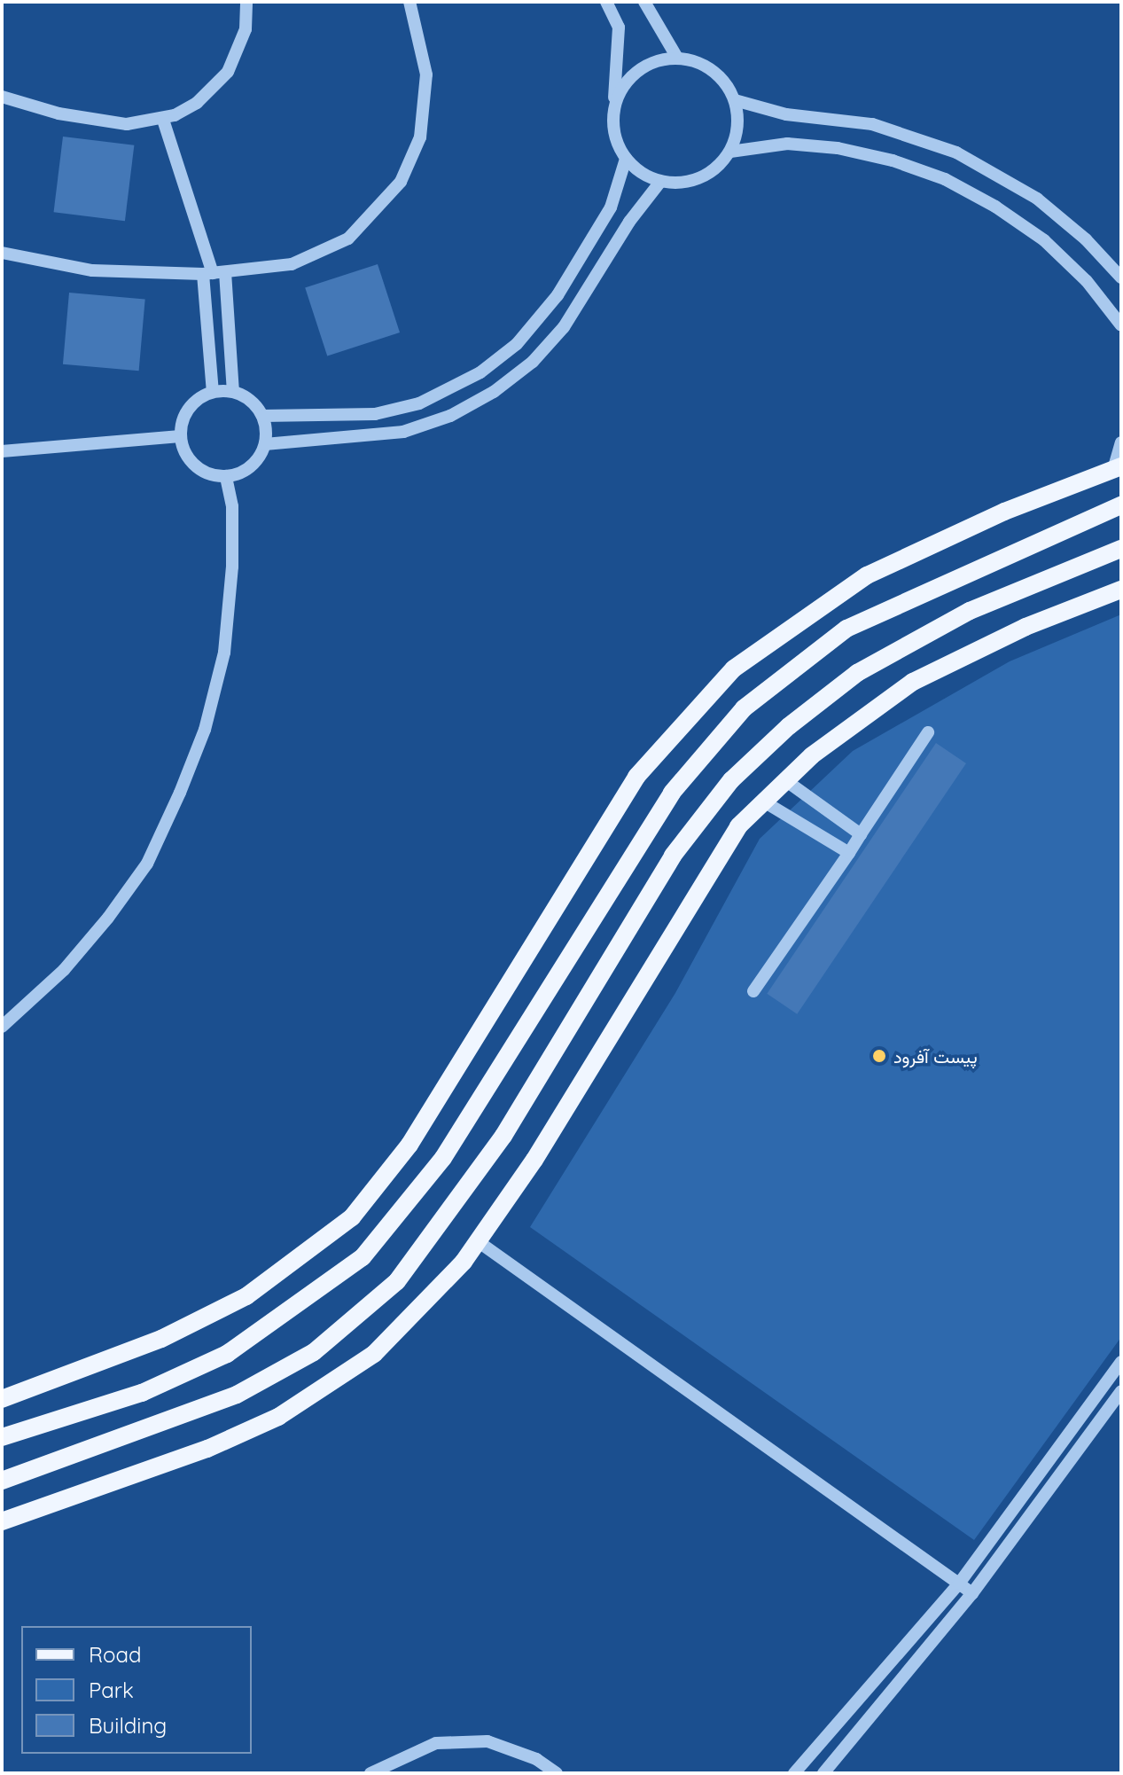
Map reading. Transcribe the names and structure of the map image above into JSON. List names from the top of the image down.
{
  "places": ["پیست آفرود"],
  "legend": ["Road", "Park", "Building"]
}
